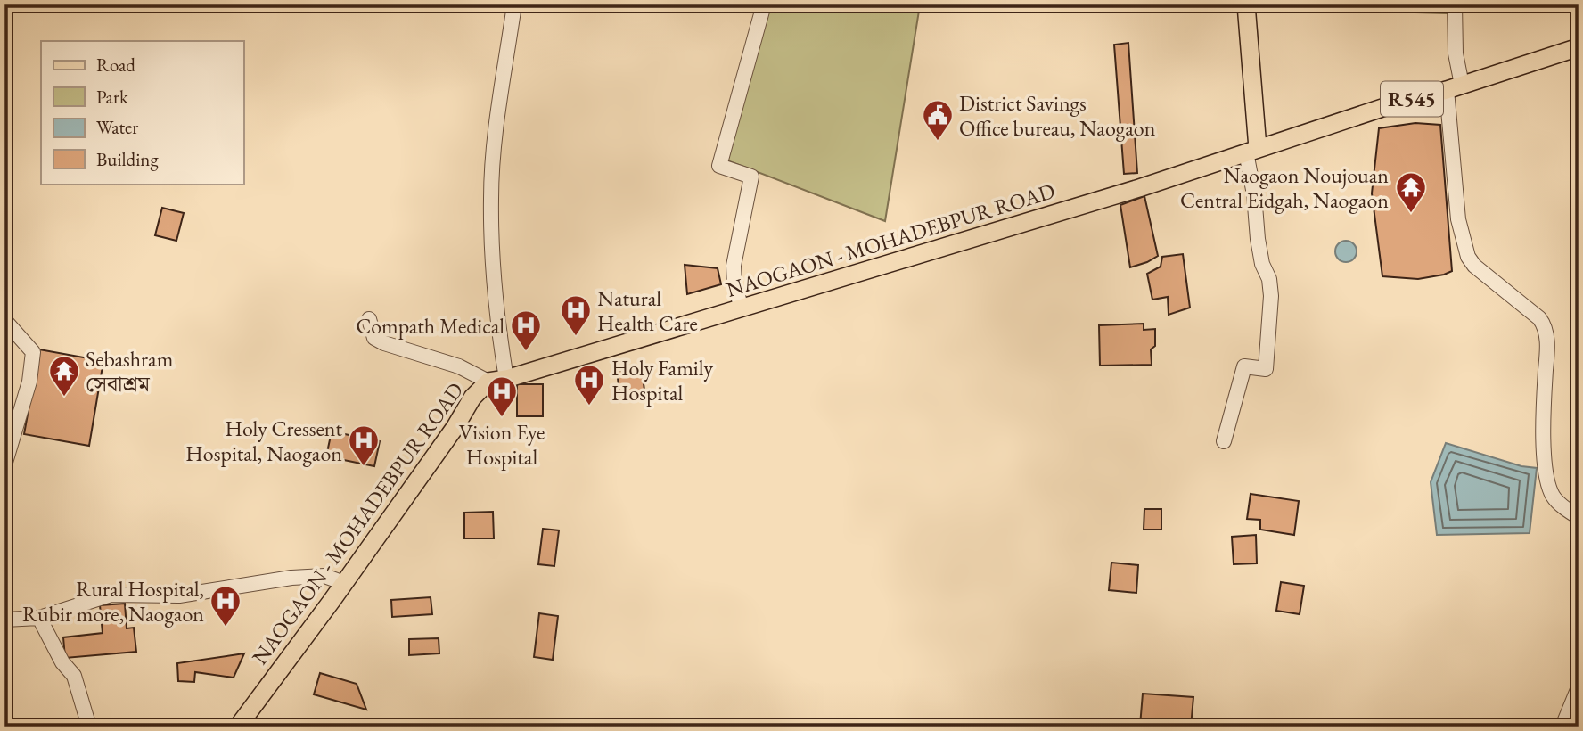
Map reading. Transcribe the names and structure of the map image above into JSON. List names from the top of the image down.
{
  "streets": {
    "main road": ["R545", "NAOGAON - MOHADEBPUR ROAD"]
  },
  "crossings": [
    ["R545", "NAOGAON - MOHADEBPUR ROAD"]
  ],
  "places": {
    "public building": ["District Savings Office bureau, Naogaon"],
    "temple": ["Naogaon Noujouan Central Eidgah, Naogaon", "Sebashram সেবাশ্রম"],
    "hospital": [
      "Natural Health Care",
      "Compath Medical",
      "Holy Family Hospital",
      "Vision Eye Hospital",
      "Holy Cressent Hospital, Naogaon",
      "Rural Hospital, Rubir more, Naogaon"
    ]
  },
  "legend": [
    "Road",
    "Park",
    "Water",
    "Building"
  ]
}
